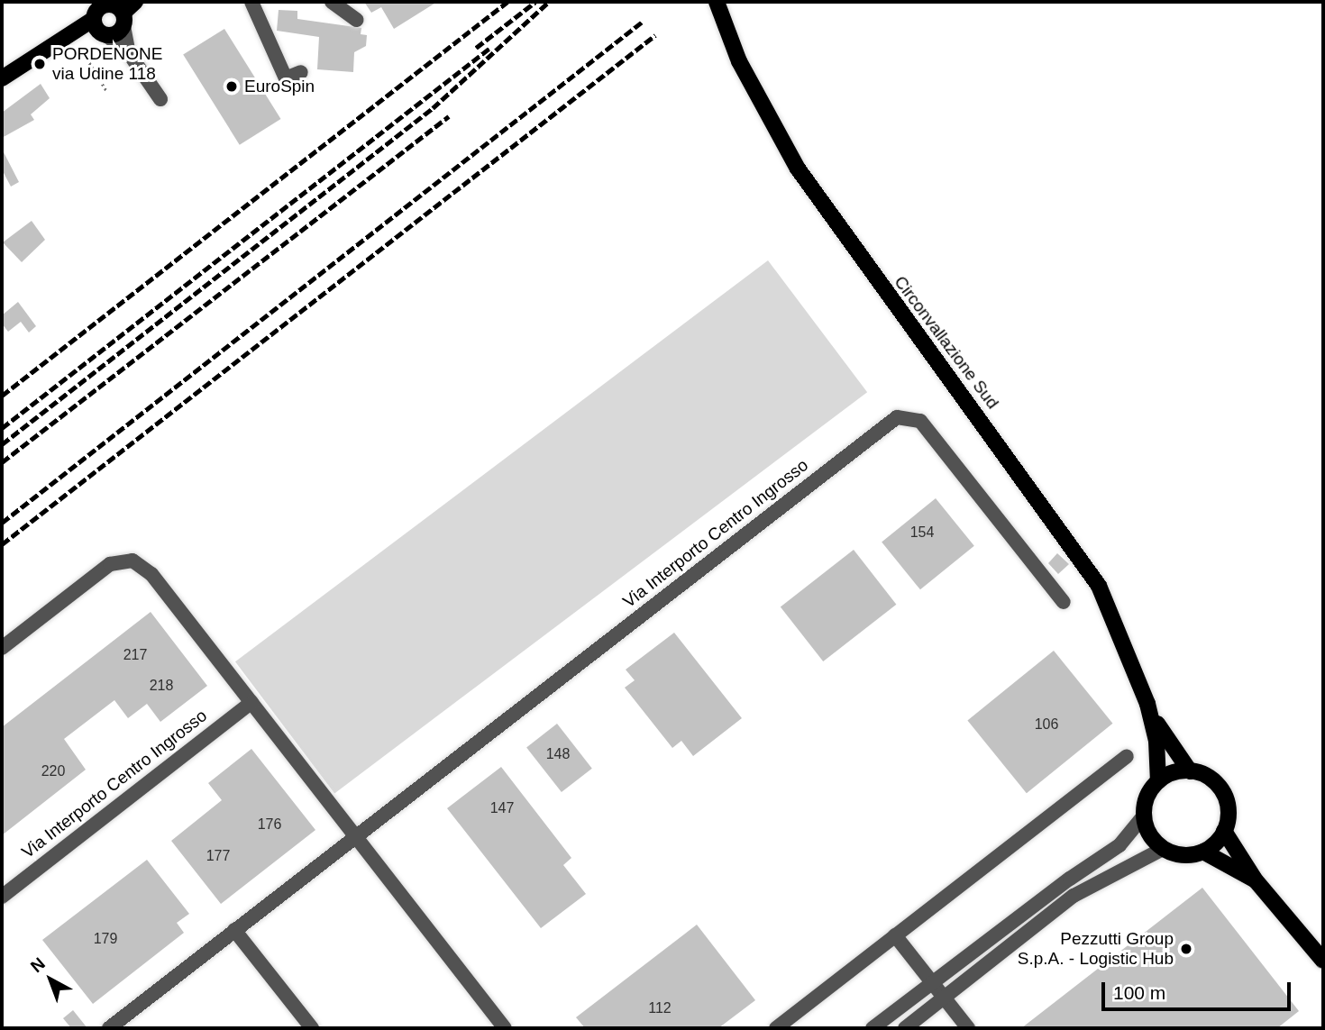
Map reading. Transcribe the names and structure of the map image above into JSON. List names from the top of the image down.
{
  "streets": {
    "main road": ["Circonvallazione Sud"],
    "street": ["Via Interporto Centro Ingrosso"]
  },
  "places": ["PORDENONE via Udine 118", "EuroSpin", "Pezzutti Group S.p.A. - Logistic Hub"],
  "house_numbers": [
    "154",
    "217",
    "218",
    "106",
    "148",
    "220",
    "147",
    "176",
    "177",
    "179",
    "112"
  ],
  "scale_bar": "100 m",
  "north": "top left"
}
